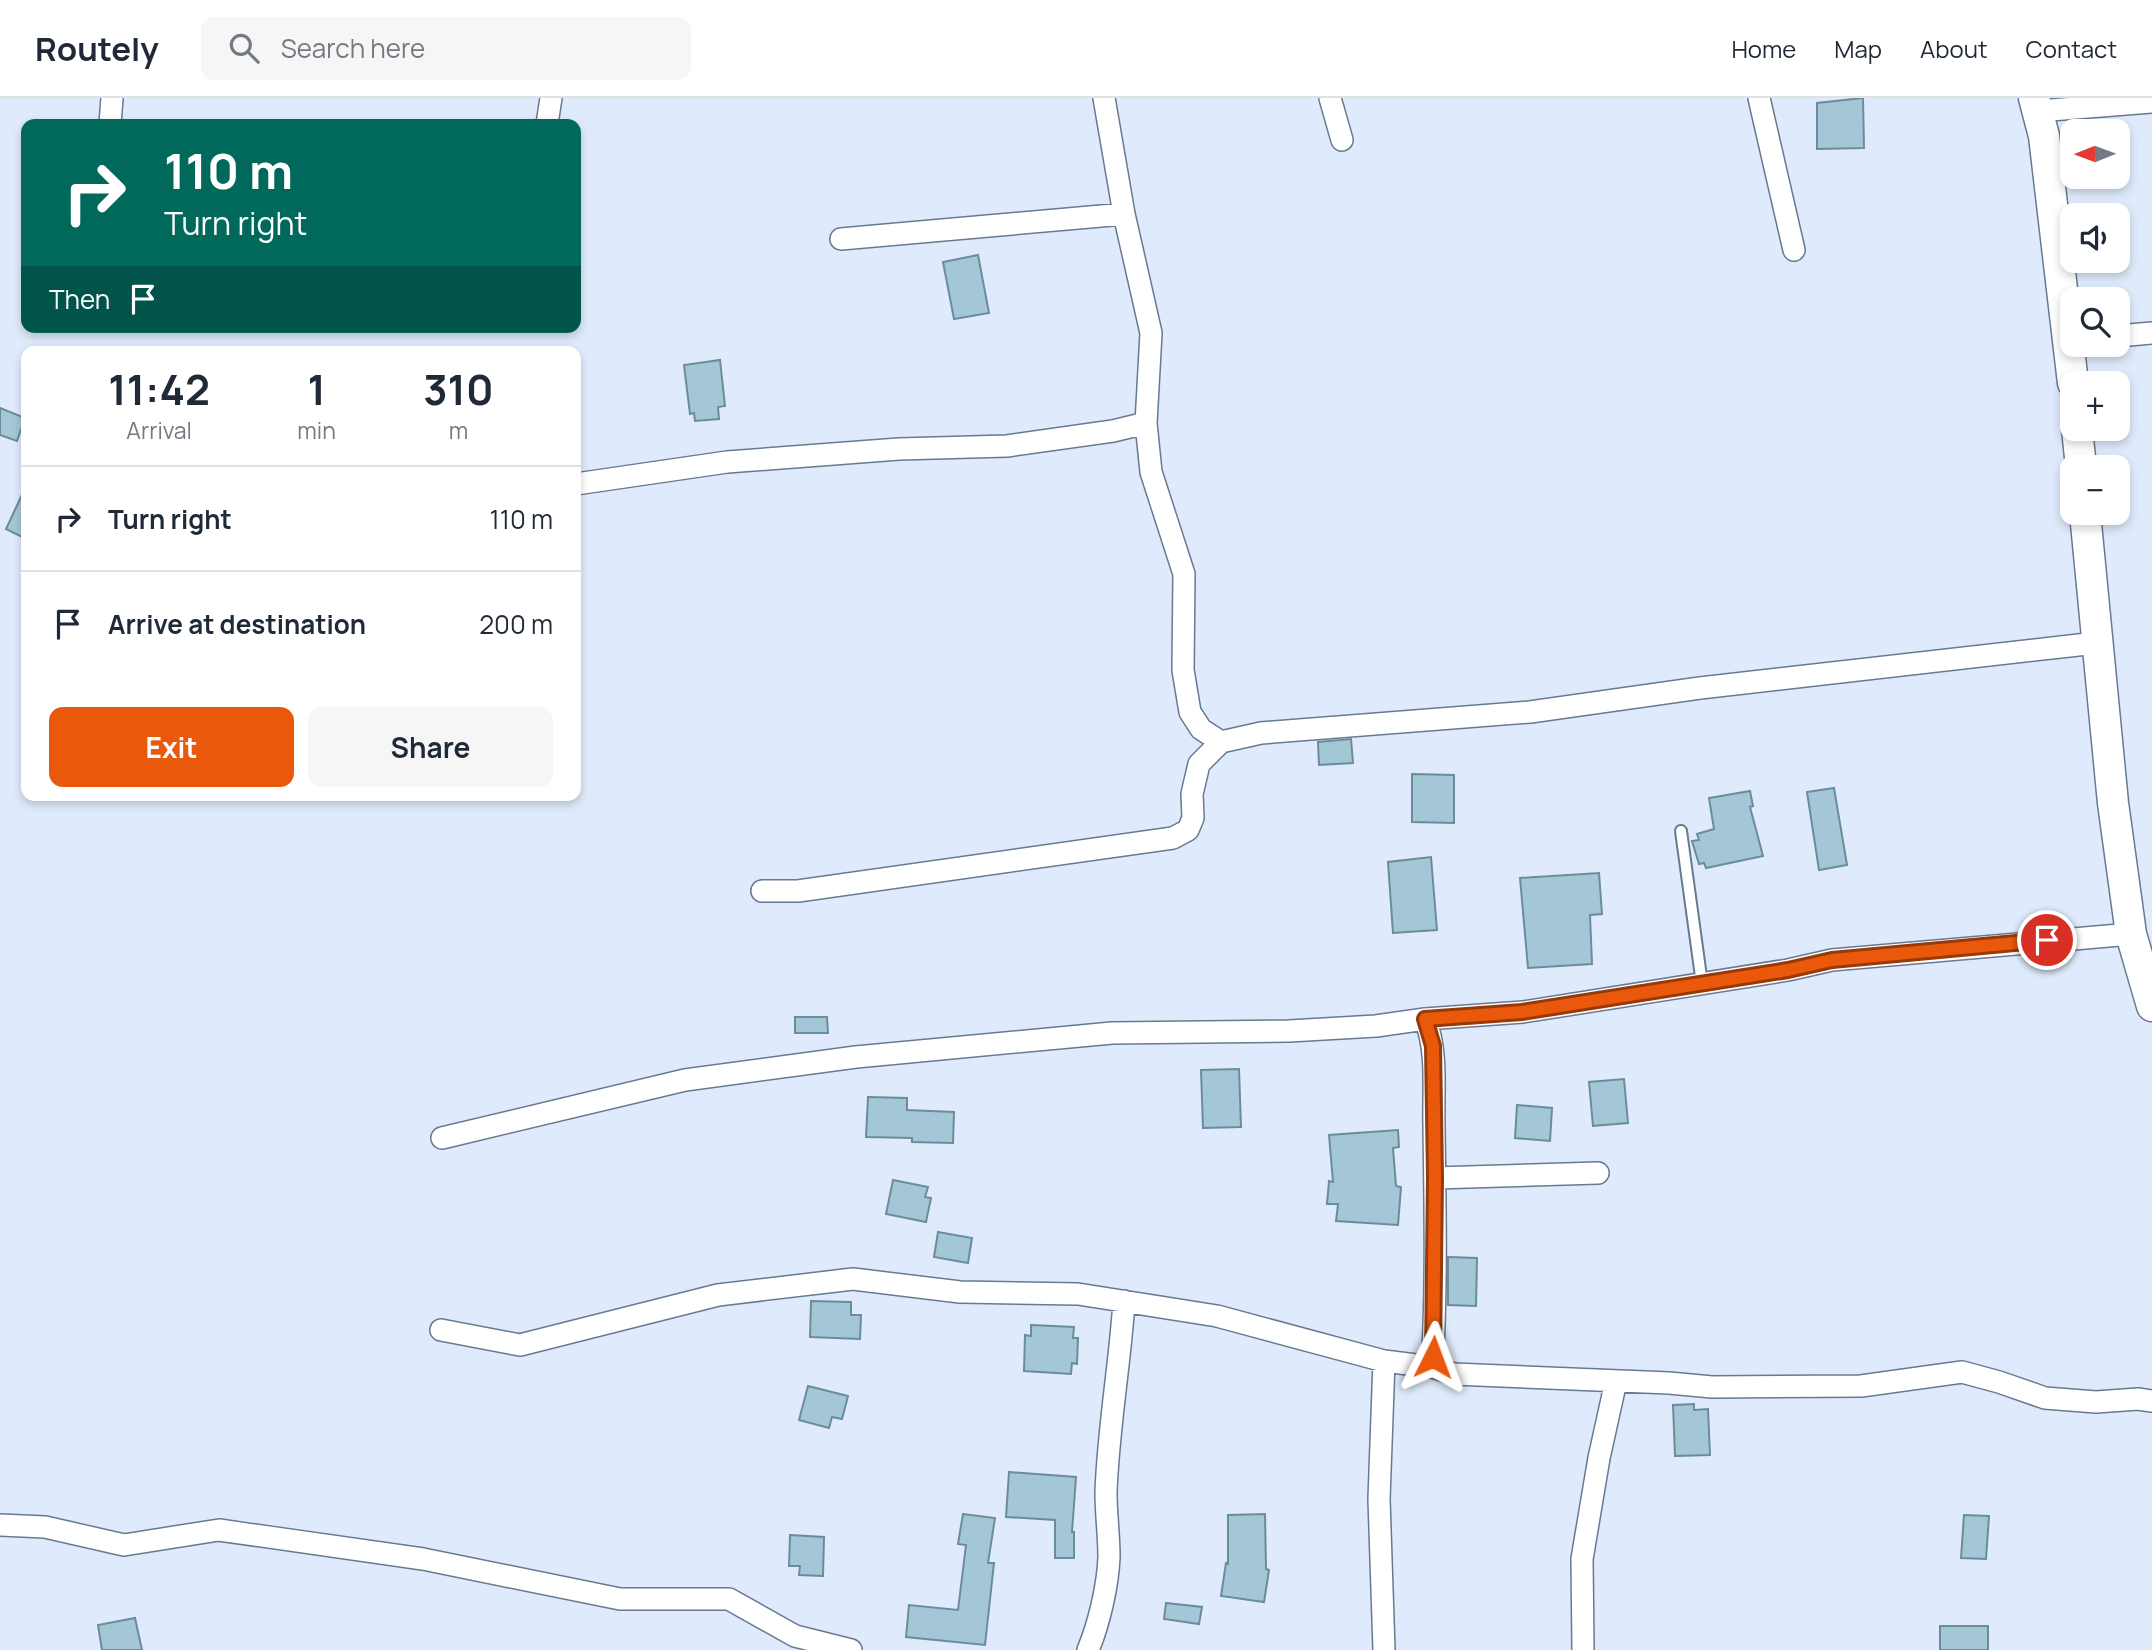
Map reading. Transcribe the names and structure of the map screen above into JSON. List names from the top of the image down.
{
  "north": "left",
  "page": {
    "header": "Routely",
    "search": "Search here",
    "nav": [
      "Home",
      "Map",
      "About",
      "Contact"
    ],
    "map_buttons": ["+", "−"],
    "turn": ["110 m", "Turn right"],
    "then": "Then",
    "eta": [
      "11:42",
      "Arrival",
      "1",
      "min",
      "310",
      "m"
    ],
    "list": [
      {
        "name": "Turn right",
        "value": "110 m"
      },
      {
        "name": "Arrive at destination",
        "value": "200 m"
      }
    ],
    "buttons": ["Exit", "Share"]
  }
}
